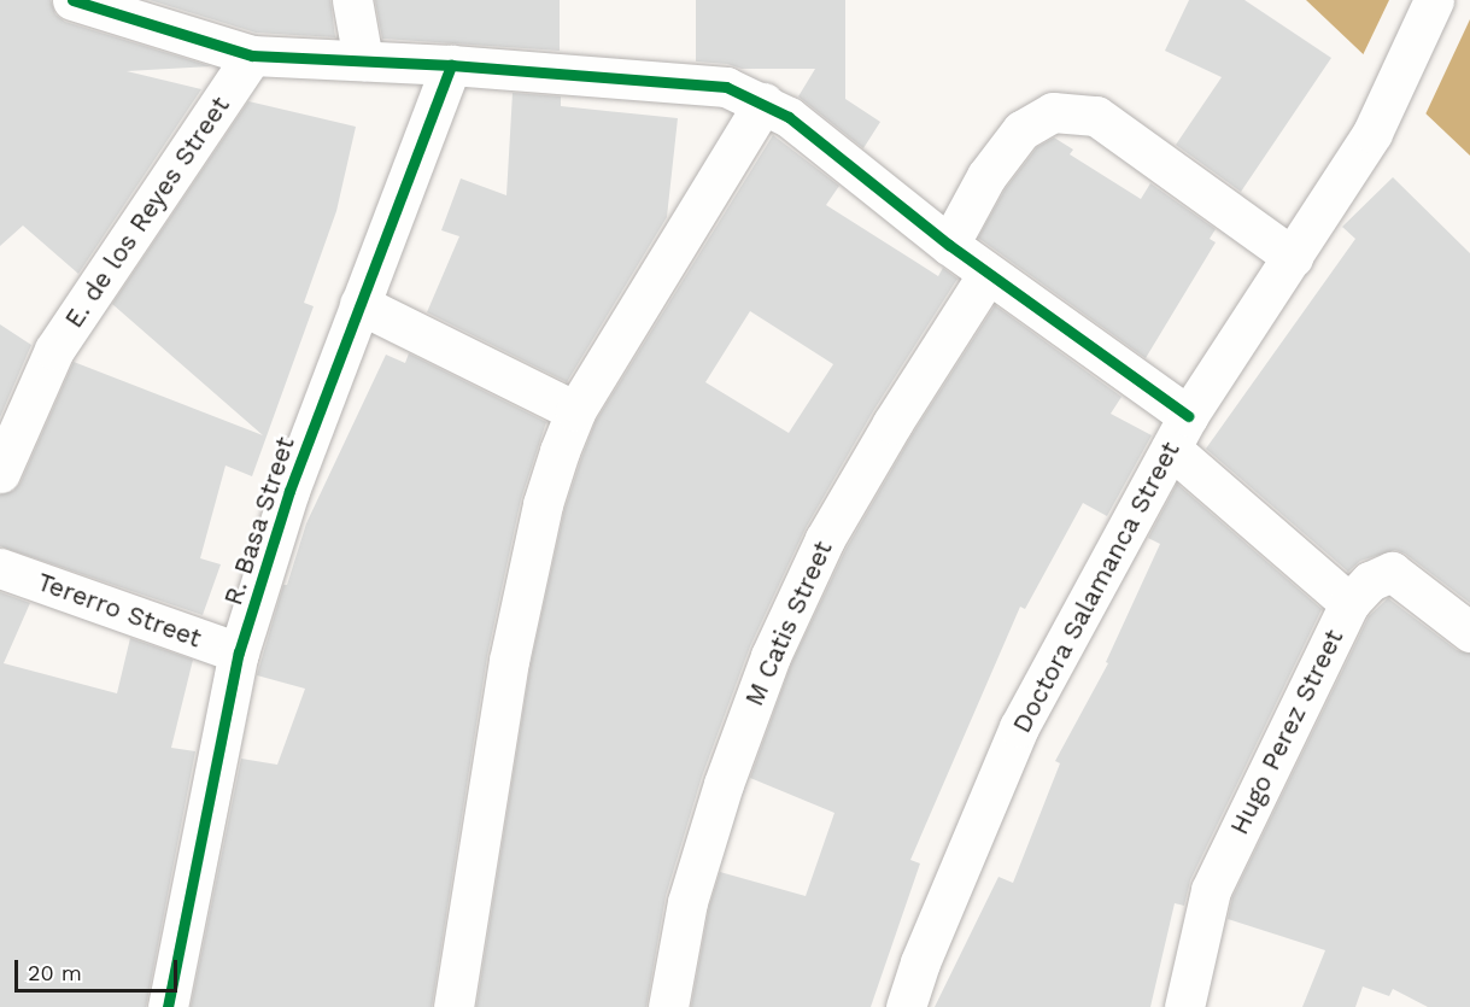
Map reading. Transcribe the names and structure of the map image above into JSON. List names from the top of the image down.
{
  "streets": {
    "street": [
      "E. de los Reyes Street",
      "R. Basa Street",
      "Doctora Salamanca Street",
      "Tererro Street",
      "M Catis Street",
      "Hugo Perez Street"
    ]
  },
  "crossings": [
    ["R. Basa Street", "Tererro Street"]
  ],
  "scale_bar": "20 m"
}
